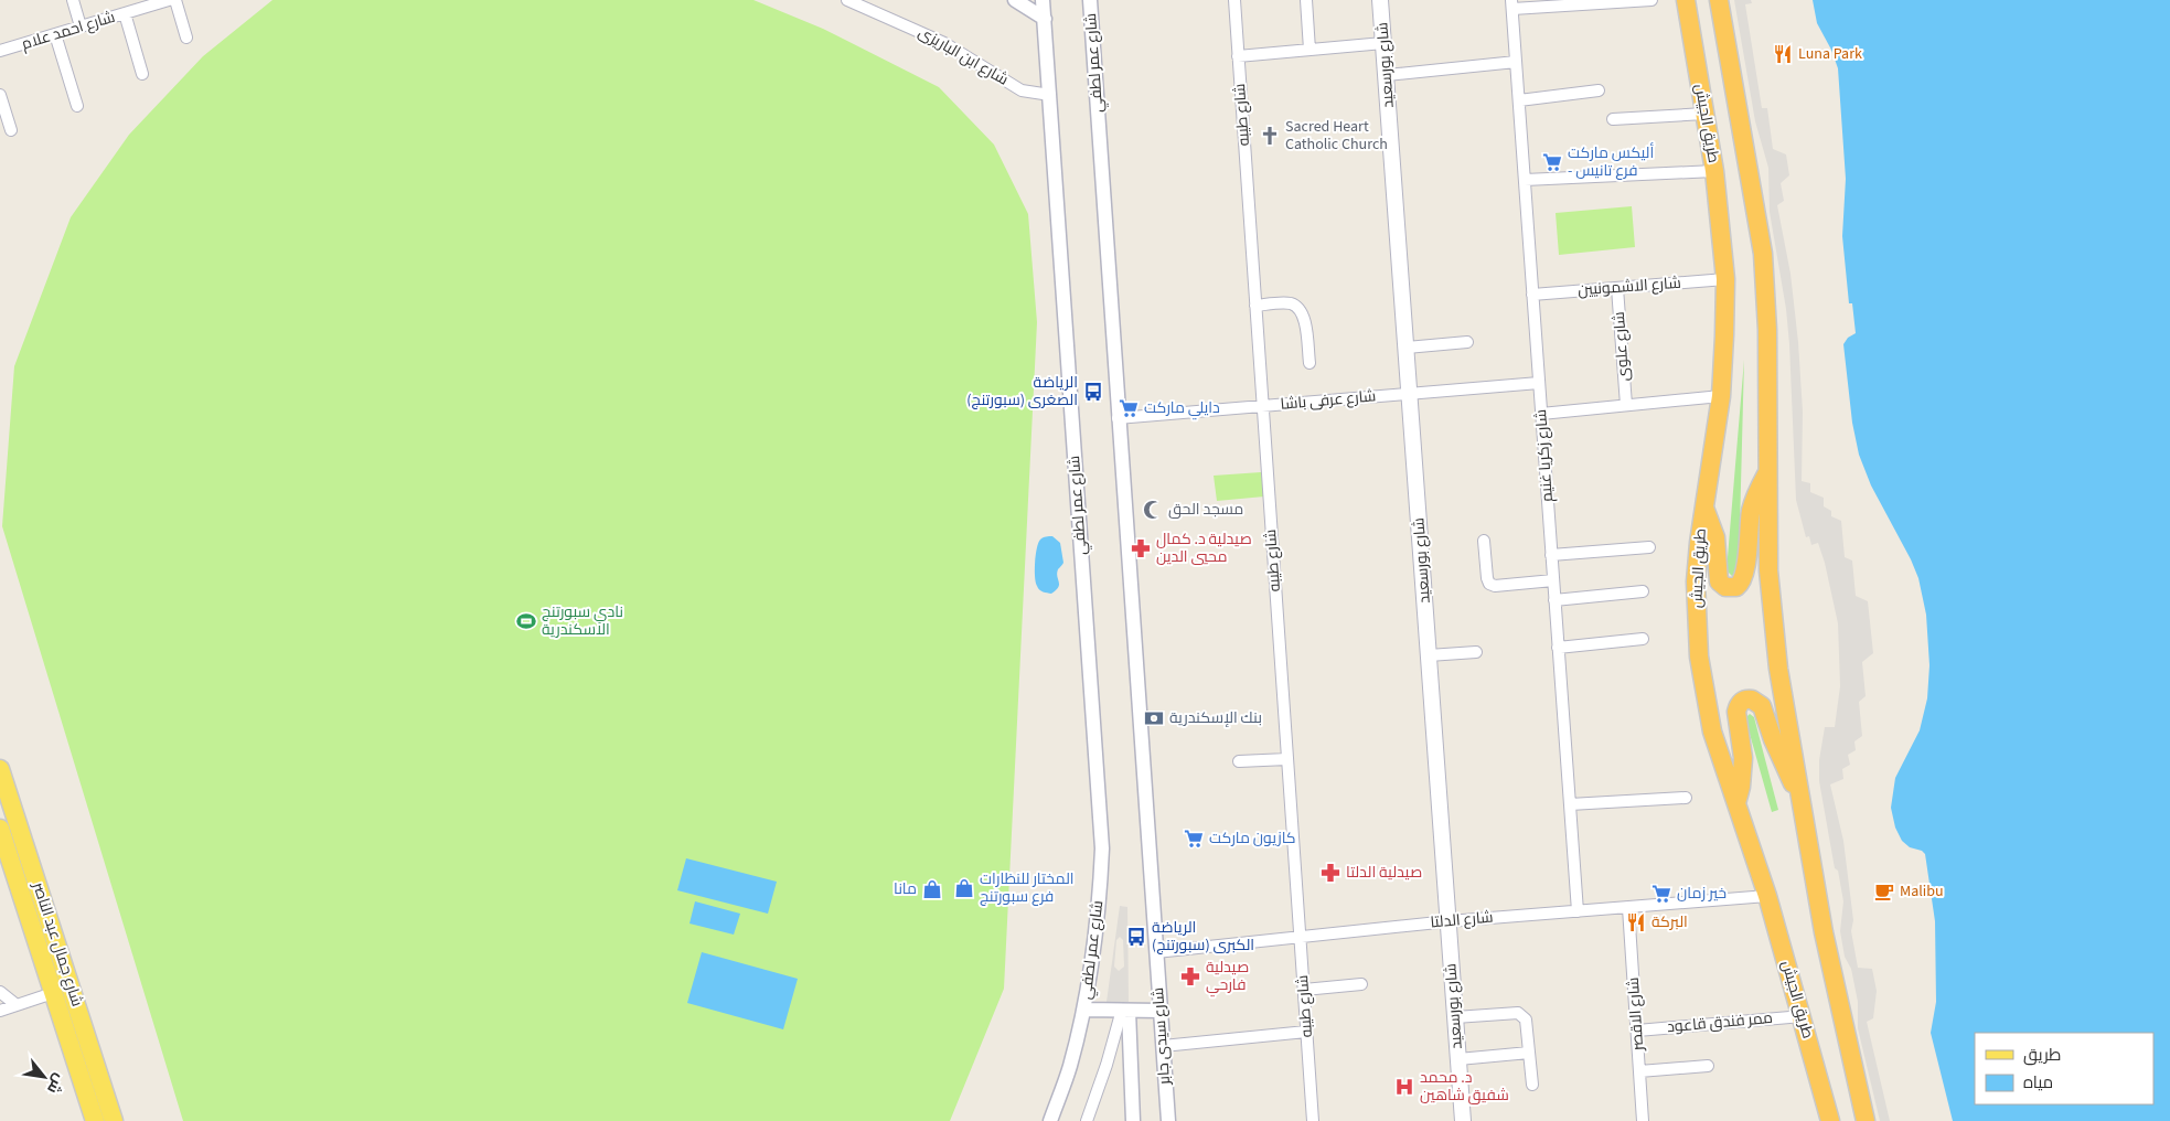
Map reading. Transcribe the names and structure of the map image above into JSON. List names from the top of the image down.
{
  "streets": {
    "highway": ["طريق الجيش"],
    "main road": ["شارع بورسعيد", "شارع جمال عبد الناصر"],
    "street": [
      "شارع احمد علام",
      "شارع ابن الباريزى",
      "شارع عمر لطفي",
      "شارع طيبه",
      "شارع الاشمونيين",
      "شارع علوى",
      "شارع عرفى باشا",
      "شارع زكريا غنيم",
      "شارع الدلتا",
      "شارع الاقصر",
      "ممر فندق قاعود",
      "شارع سيدى جابر"
    ]
  },
  "crossings": [
    ["شارع ابن الباريزى", "شارع عمر لطفي"],
    ["شارع عمر لطفي", "شارع عرفى باشا"],
    ["شارع عمر لطفي", "شارع الدلتا"],
    ["شارع عمر لطفي", "شارع سيدى جابر"],
    ["شارع بورسعيد", "شارع عرفى باشا"],
    ["شارع بورسعيد", "شارع الدلتا"],
    ["شارع طيبه", "شارع عرفى باشا"],
    ["شارع طيبه", "شارع الدلتا"],
    ["طريق الجيش", "شارع الاشمونيين"],
    ["طريق الجيش", "شارع الدلتا"],
    ["طريق الجيش", "ممر فندق قاعود"],
    ["شارع الاشمونيين", "شارع علوى"],
    ["شارع الاشمونيين", "شارع زكريا غنيم"],
    ["شارع عرفى باشا", "شارع زكريا غنيم"],
    ["شارع زكريا غنيم", "شارع الدلتا"],
    ["شارع الدلتا", "شارع الاقصر"],
    ["شارع الدلتا", "شارع سيدى جابر"],
    ["شارع الاقصر", "ممر فندق قاعود"]
  ],
  "places": {
    "restaurant": ["Luna Park", "البركة"],
    "church": ["Sacred Heart Catholic Church"],
    "supermarket": [
      "أليكس ماركت - فرع تانيس",
      "دايلي ماركت",
      "كازيون ماركت",
      "خير زمان"
    ],
    "bus stop": ["الرياضة (سبورتنج) الصغرى", "الرياضة (سبورتنج) الكبرى"],
    "mosque": ["مسجد الحق"],
    "pharmacy": ["صيدلية د. كمال محيي الدين", "صيدلية الدلتا", "صيدلية فارحي"],
    "sports": ["نادي سبورتنج الاسكندرية"],
    "bank": ["بنك الإسكندرية"],
    "shop": ["المختار للنظارات فرع سبورتنج", "مانا"],
    "cafe": ["Malibu"],
    "hospital": ["د. محمد شفيق شاهين"]
  },
  "legend": ["طريق", "مياه"],
  "north": "bottom right"
}
